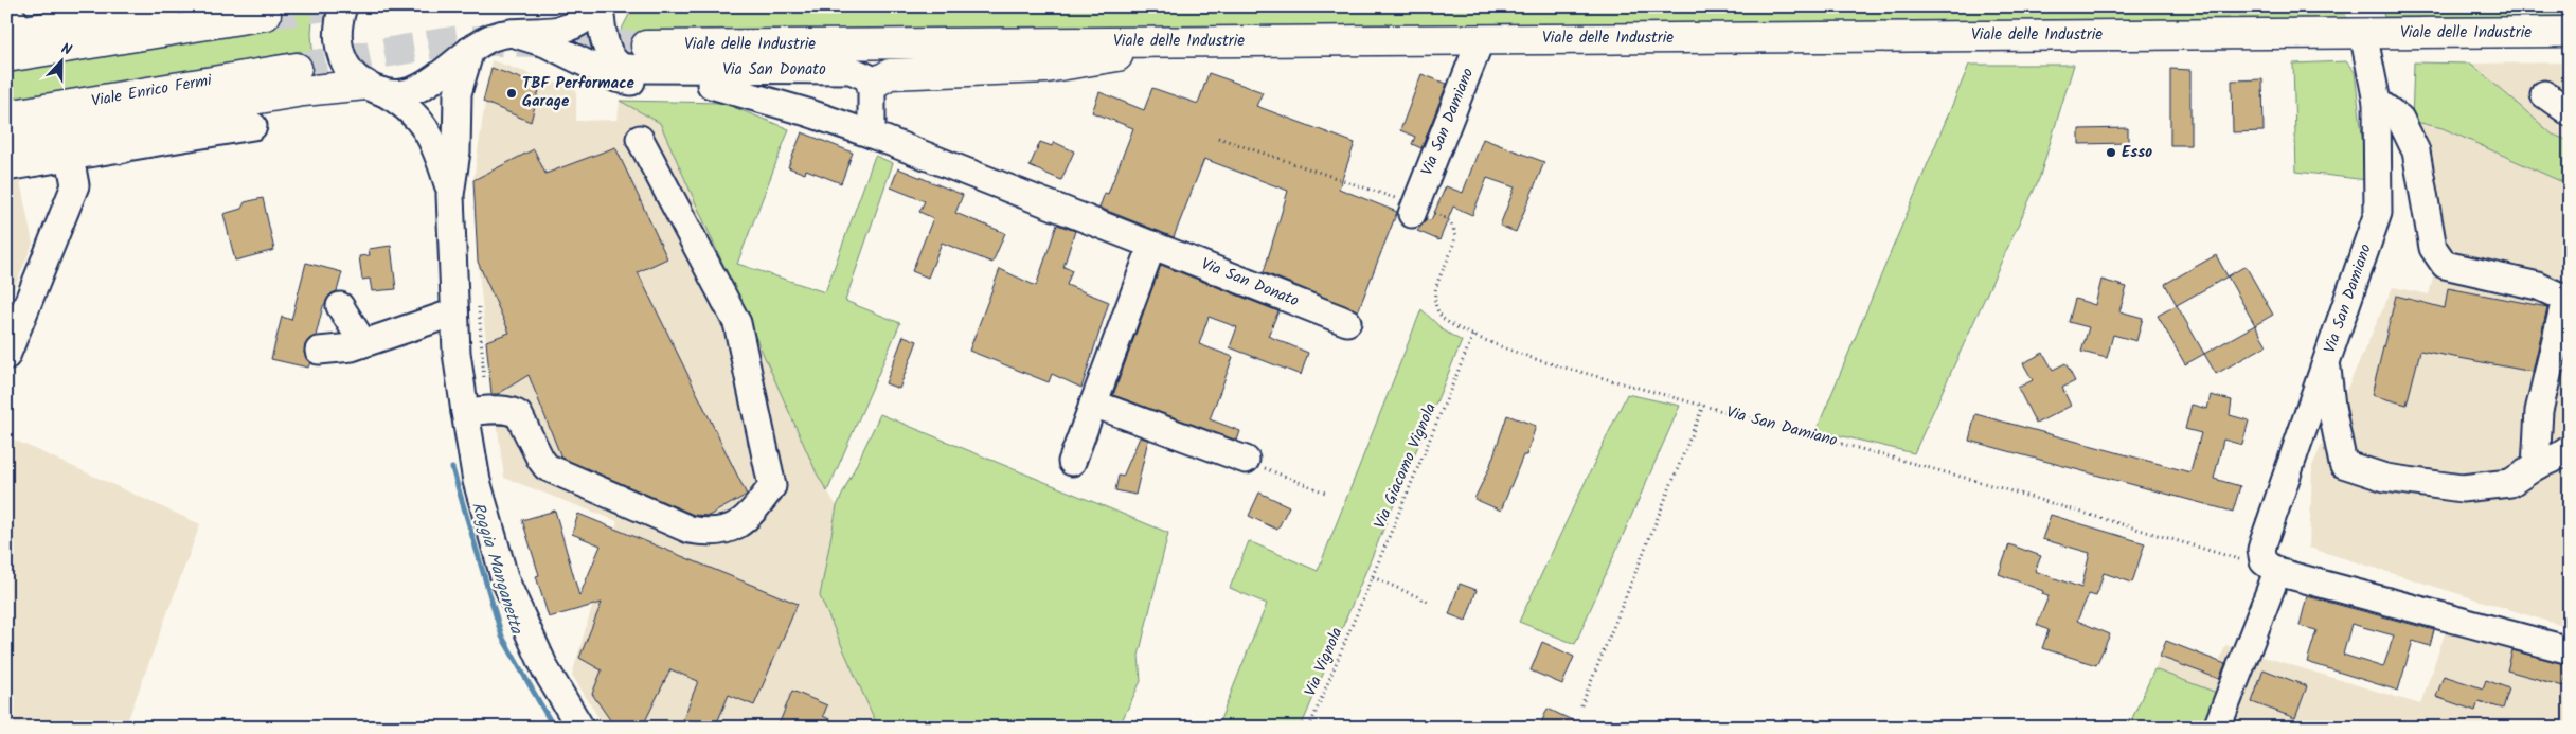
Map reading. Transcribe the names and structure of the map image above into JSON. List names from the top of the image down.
{
  "streets": {
    "main road": ["Viale delle Industrie", "Viale Enrico Fermi"],
    "street": ["Via San Donato", "Via San Damiano"],
    "path": ["Via Giacomo Vignola", "Via Vignola"]
  },
  "crossings": [
    ["Viale delle Industrie", "Via San Damiano"],
    ["Via San Damiano", "Via Giacomo Vignola"],
    ["Via Giacomo Vignola", "Via Vignola"]
  ],
  "water": ["Roggia Manganetta"],
  "places": ["TBF Performace Garage", "Esso"],
  "north": "top"
}
